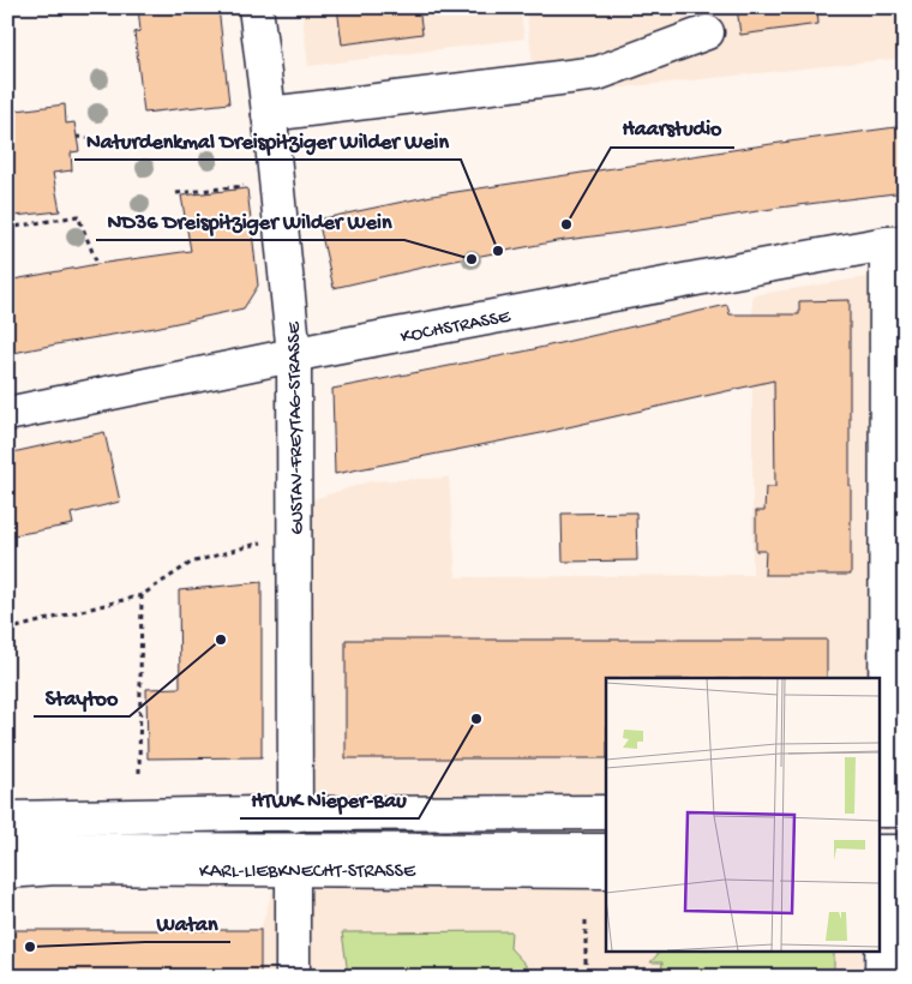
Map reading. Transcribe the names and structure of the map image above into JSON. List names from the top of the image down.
{
  "streets": {
    "street": ["KOCHSTRASSE", "GUSTAV-FREYTAG-STRASSE", "KARL-LIEBKNECHT-STRASSE"]
  },
  "crossings": [
    ["KOCHSTRASSE", "GUSTAV-FREYTAG-STRASSE"]
  ],
  "places": [
    "Haarstudio",
    "Naturdenkmal Dreispitziger Wilder Wein",
    "ND36 Dreispitziger Wilder Wein",
    "Staytoo",
    "HTWK Nieper-Bau",
    "Watan"
  ]
}
